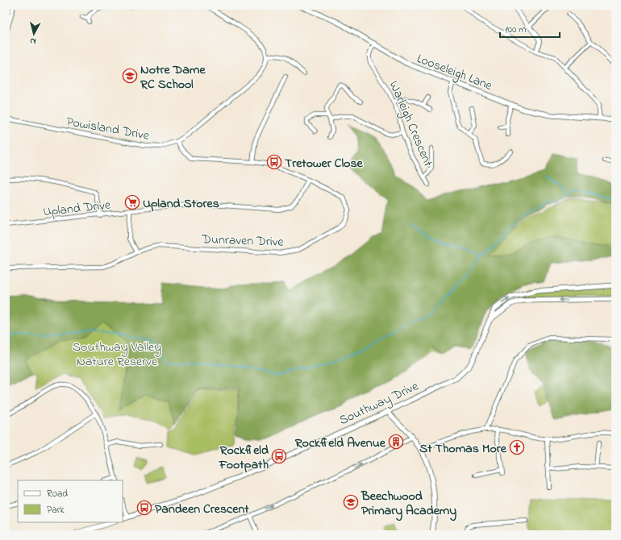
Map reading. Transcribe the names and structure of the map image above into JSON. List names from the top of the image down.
{
  "streets": {
    "street": [
      "Looseleigh Lane",
      "Warleigh Crescent",
      "Powisland Drive",
      "Upland Drive",
      "Dunraven Drive",
      "Southway Drive"
    ]
  },
  "crossings": [
    ["Looseleigh Lane", "Warleigh Crescent"],
    ["Powisland Drive", "Dunraven Drive"],
    ["Upland Drive", "Dunraven Drive"]
  ],
  "parks": ["Southway Valley Nature Reserve"],
  "places": {
    "school or university": ["Notre Dame RC School", "Beechwood Primary Academy"],
    "bus stop": ["Tretower Close", "Rockfield Footpath", "Pandeen Crescent"],
    "supermarket": ["Upland Stores"],
    "building": ["Rockfield Avenue"],
    "church": ["St Thomas More"]
  },
  "legend": ["Road", "Park"],
  "scale_bar": "100 m",
  "north": "bottom"
}
